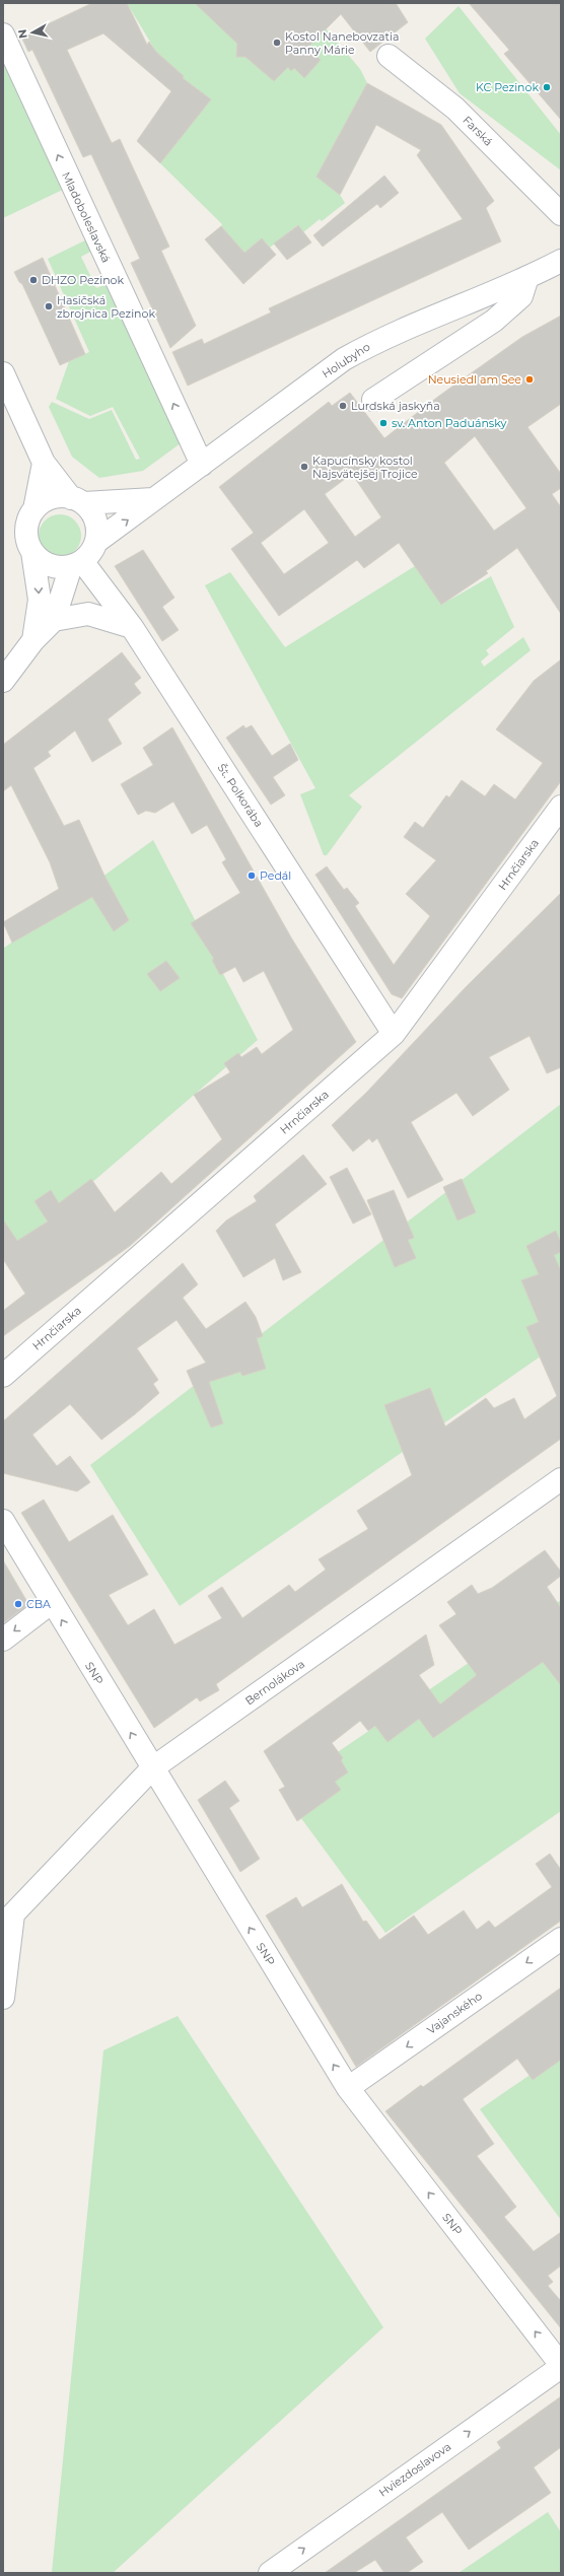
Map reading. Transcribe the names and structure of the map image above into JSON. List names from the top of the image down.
{
  "streets": {
    "street": [
      "Farská",
      "Mladoboleslavská",
      "Holubyho",
      "Št. Polkorába",
      "Hrnčiarska",
      "SNP",
      "Bernolákova",
      "Vajanského",
      "Hviezdoslavova"
    ]
  },
  "crossings": [
    ["Mladoboleslavská", "Holubyho"],
    ["Holubyho", "Št. Polkorába"],
    ["Št. Polkorába", "Hrnčiarska"],
    ["SNP", "Bernolákova"],
    ["SNP", "Vajanského"],
    ["SNP", "Hviezdoslavova"]
  ],
  "one_way": ["SNP", "Vajanského", "Hviezdoslavova"],
  "places": [
    "Kostol Nanebovzatia Panny Márie",
    "KC Pezinok",
    "DHZO Pezinok",
    "Hasičská zbrojnica Pezinok",
    "Neusiedl am See",
    "Lurdská jaskyňa",
    "sv. Anton Paduánsky",
    "Kapucínsky kostol Najsvätejšej Trojice",
    "Pedál",
    "CBA"
  ],
  "north": "left"
}
